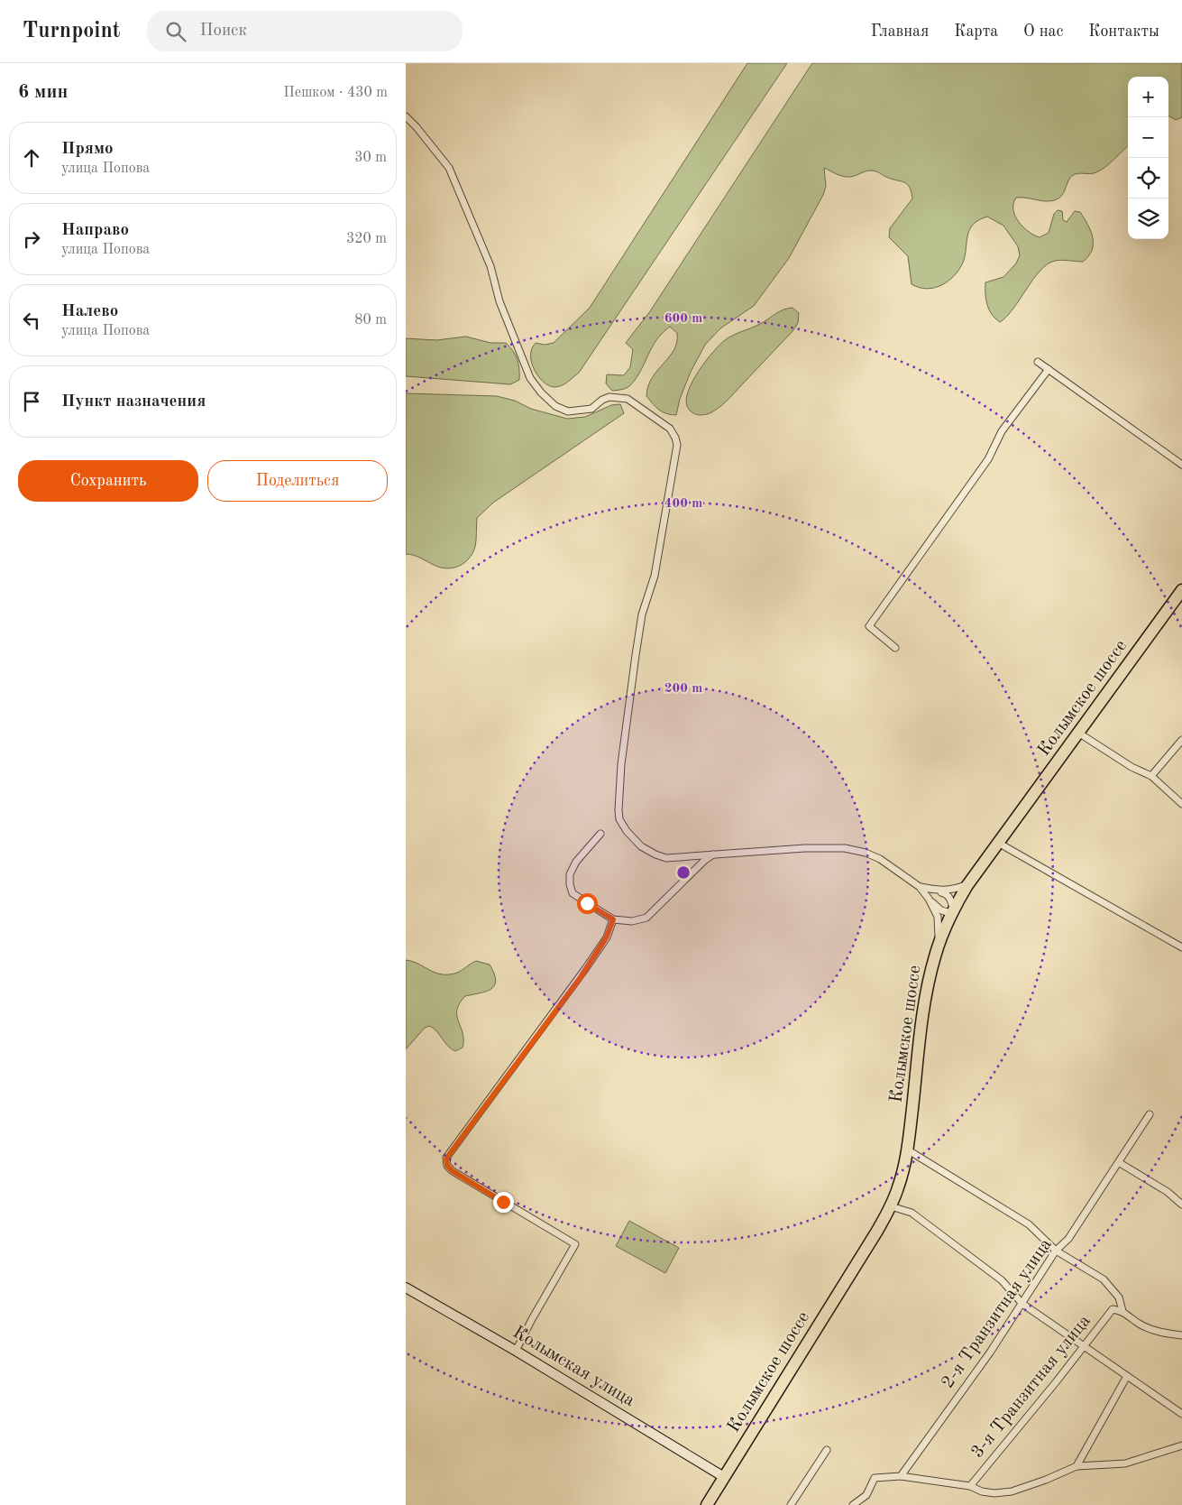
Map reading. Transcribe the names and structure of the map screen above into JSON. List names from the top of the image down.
{
  "streets": {
    "highway": ["Колымское шоссе"],
    "street": ["2-я Транзитная улица", "Колымская улица", "3-я Транзитная улица"]
  },
  "crossings": [
    ["Колымское шоссе", "Колымская улица"]
  ],
  "page": {
    "header": "Turnpoint",
    "search": "Поиск",
    "nav": [
      "Главная",
      "Карта",
      "О нас",
      "Контакты"
    ],
    "heading": ["6 мин", "Пешком · 430 m"],
    "map_buttons": ["+", "−"],
    "list": [
      ["Прямо", "улица Попова", "30 m"],
      ["Направо", "улица Попова", "320 m"],
      ["Налево", "улица Попова", "80 m"],
      "Пункт назначения"
    ],
    "buttons": ["Сохранить", "Поделиться"]
  },
  "rings": ["600 m", "400 m", "200 m"]
}
